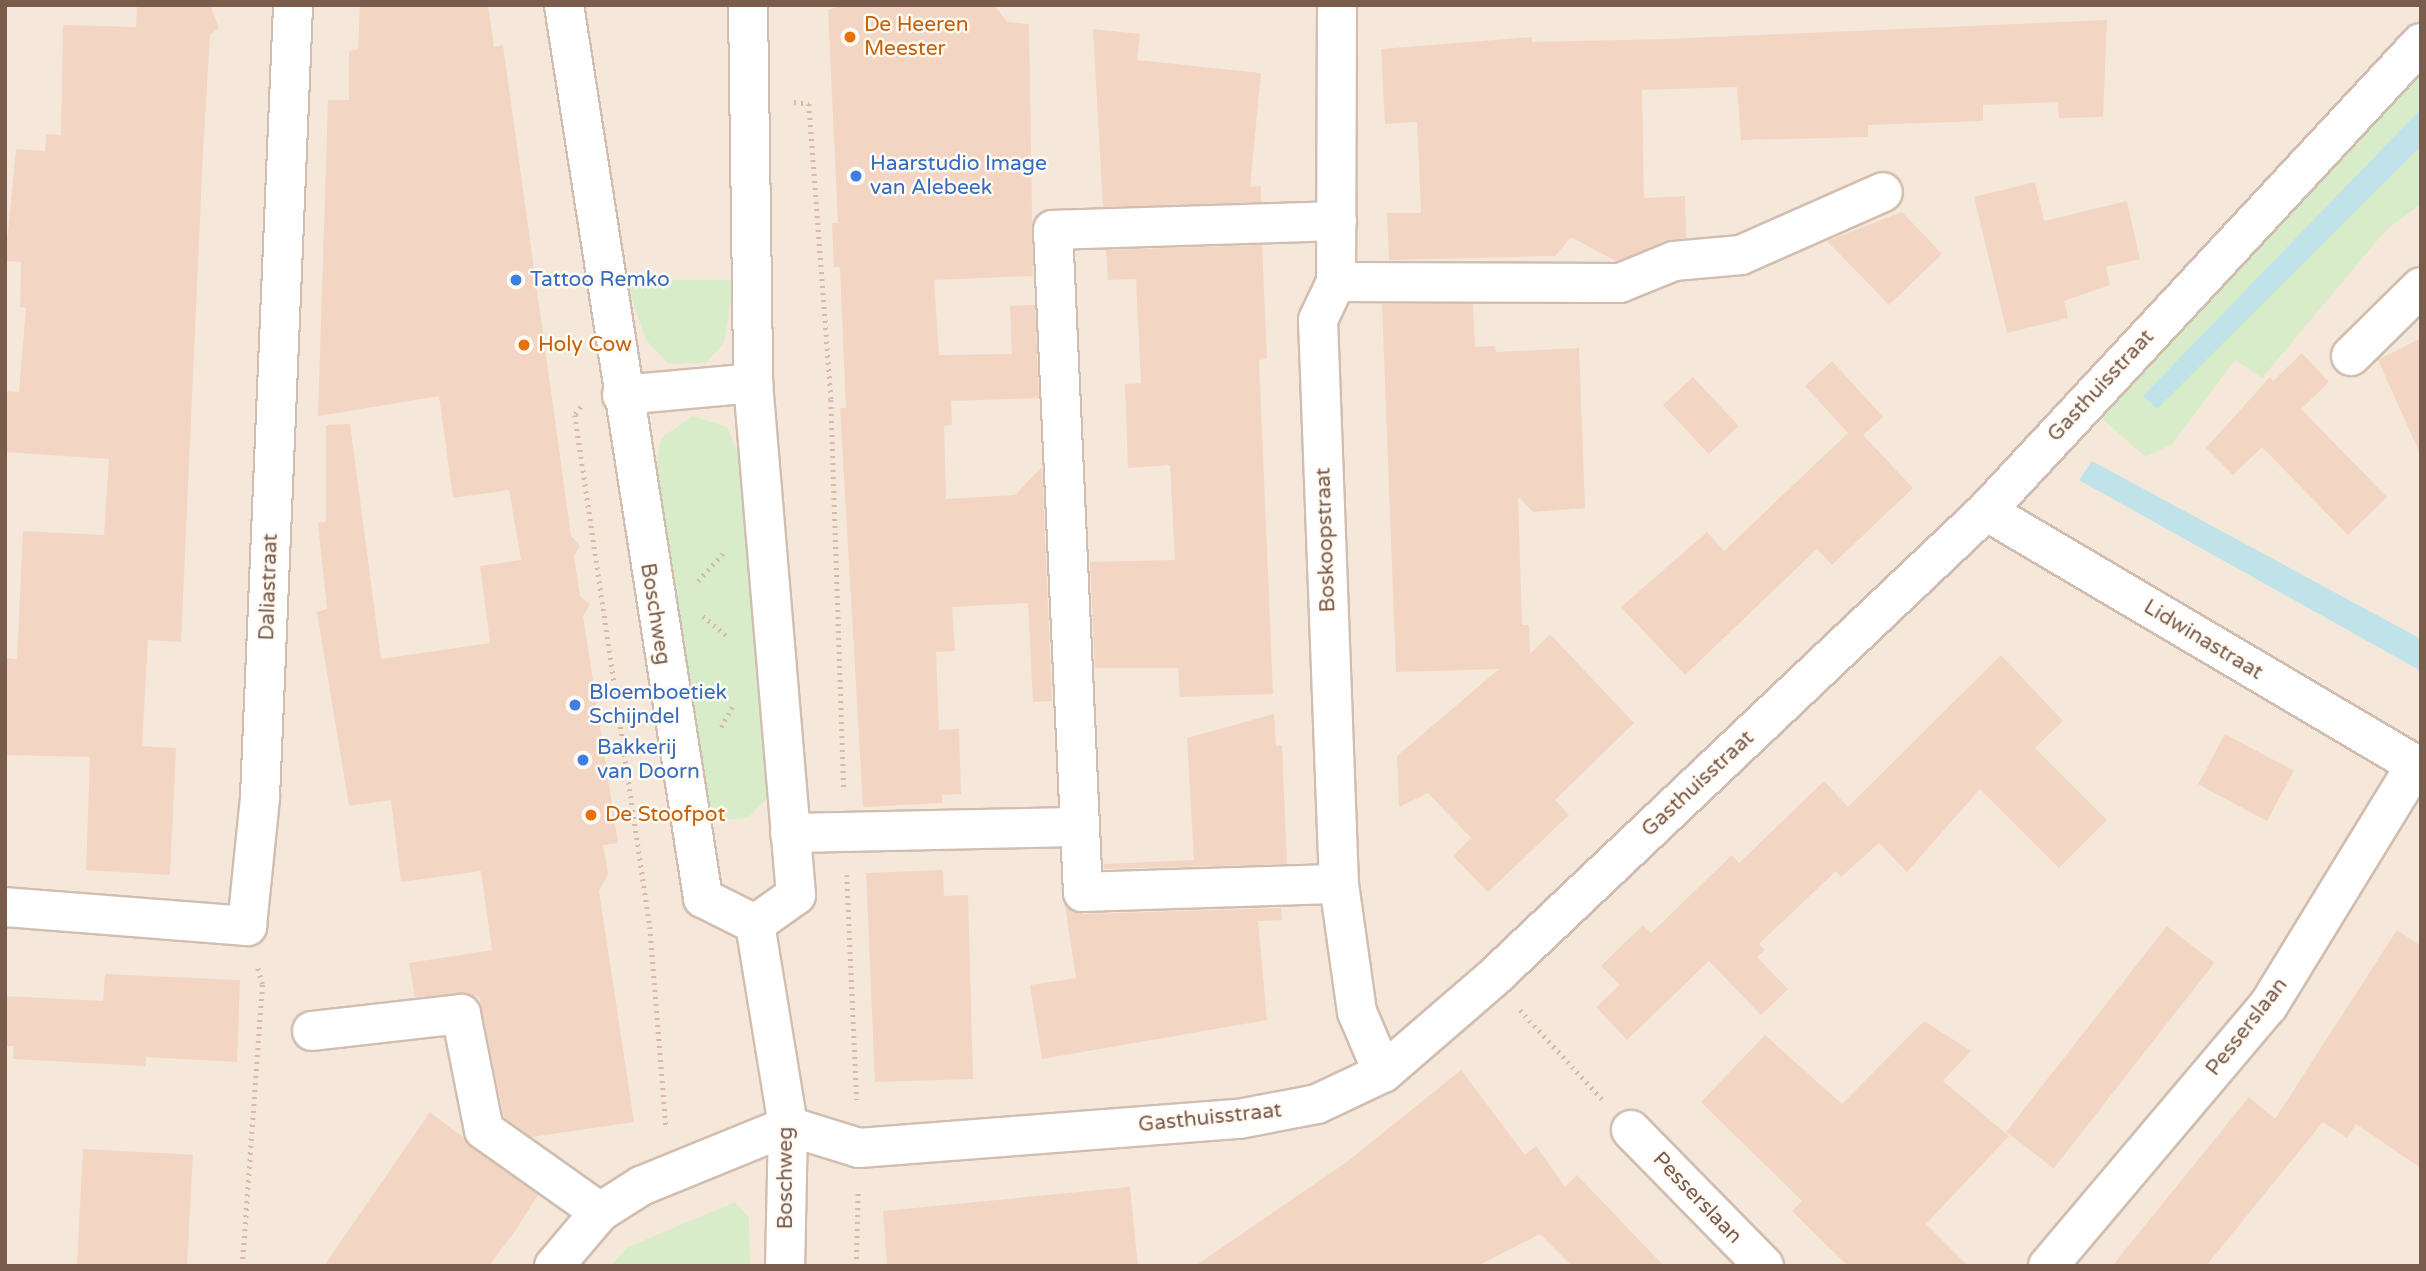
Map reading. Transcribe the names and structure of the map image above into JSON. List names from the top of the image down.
{
  "streets": {
    "street": [
      "Gasthuisstraat",
      "Boskoopstraat",
      "Daliastraat",
      "Boschweg",
      "Lidwinastraat",
      "Pesserslaan"
    ]
  },
  "crossings": [
    ["Gasthuisstraat", "Boskoopstraat"],
    ["Gasthuisstraat", "Boschweg"],
    ["Gasthuisstraat", "Lidwinastraat"],
    ["Lidwinastraat", "Pesserslaan"]
  ],
  "places": [
    "De Heeren Meester",
    "Haarstudio Image van Alebeek",
    "Tattoo Remko",
    "Holy Cow",
    "Bloemboetiek Schijndel",
    "Bakkerij van Doorn",
    "De Stoofpot"
  ]
}
